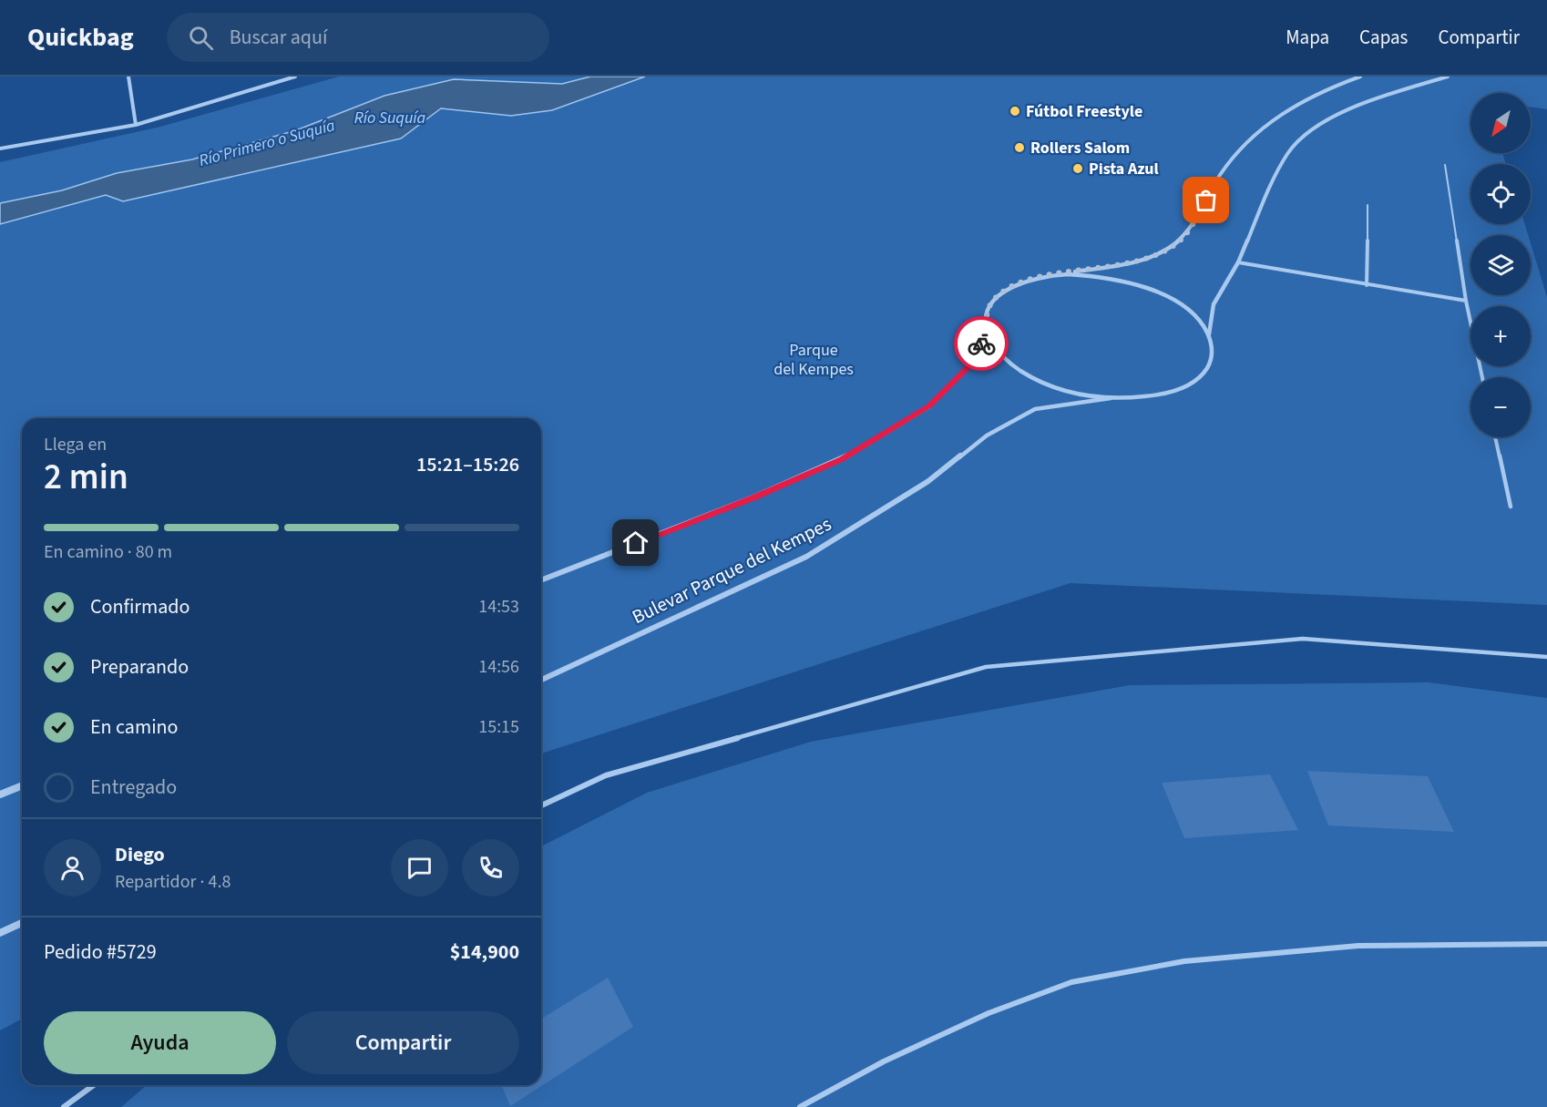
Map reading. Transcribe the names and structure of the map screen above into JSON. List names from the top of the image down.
{
  "streets": {
    "street": ["Bulevar Parque del Kempes"]
  },
  "water": ["Río Suquía", "Río Primero o Suquía"],
  "parks": ["Parque del Kempes"],
  "places": ["Fútbol Freestyle", "Rollers Salom", "Pista Azul"],
  "north": "bottom left",
  "page": {
    "header": "Quickbag",
    "search": "Buscar aquí",
    "nav": ["Mapa", "Capas", "Compartir"],
    "map_buttons": ["+", "−"],
    "heading": ["2 min", "Llega en", "15:21–15:26"],
    "panel": [
      "Diego",
      "Repartidor · 4.8",
      "Pedido #5729",
      "$14,900"
    ],
    "bar": "En camino · 80 m",
    "list": [
      ["Confirmado", "14:53"],
      ["Preparando", "14:56"],
      ["En camino", "15:15"],
      "Entregado"
    ],
    "buttons": ["Ayuda", "Compartir"]
  }
}
